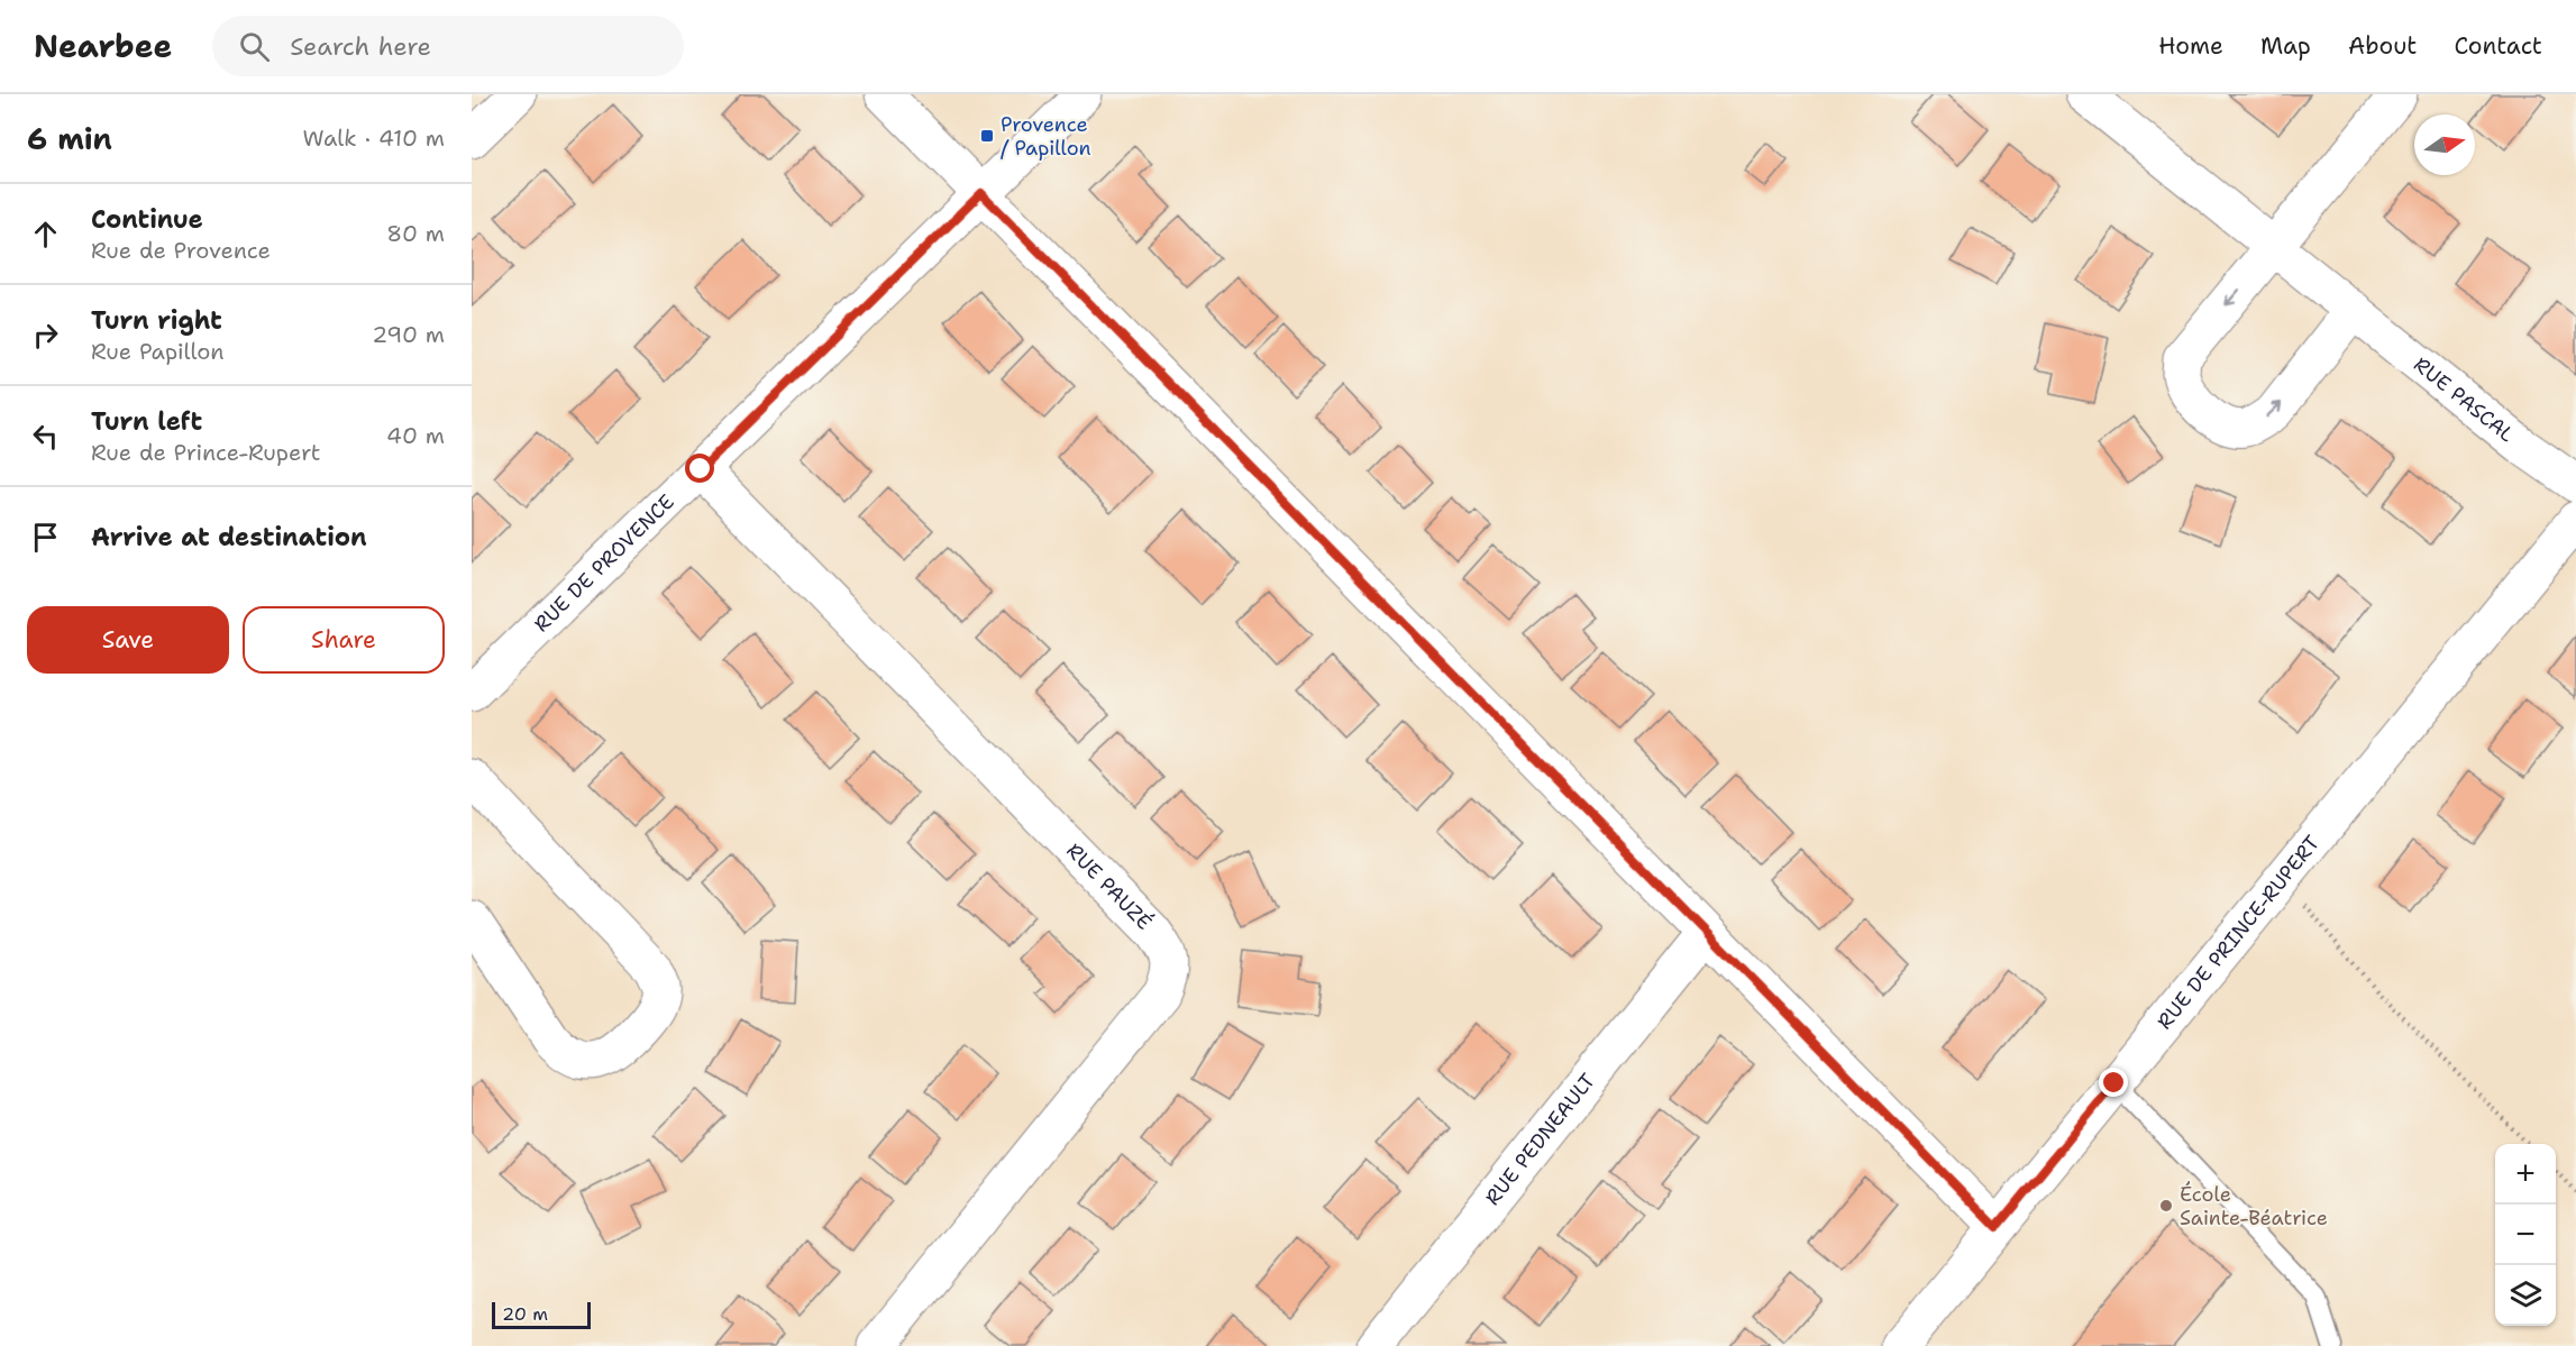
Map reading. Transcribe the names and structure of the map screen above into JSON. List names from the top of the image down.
{
  "streets": {
    "street": [
      "RUE PASCAL",
      "RUE DE PROVENCE",
      "RUE PAUZÉ",
      "RUE DE PRINCE-RUPERT",
      "RUE PEDNEAULT"
    ]
  },
  "crossings": [
    ["RUE DE PROVENCE", "RUE PAUZÉ"]
  ],
  "places": {
    "transit": ["Provence / Papillon"],
    "other": ["École Sainte-Béatrice"]
  },
  "scale_bar": "20 m",
  "north": "right",
  "page": {
    "header": "Nearbee",
    "search": "Search here",
    "nav": [
      "Home",
      "Map",
      "About",
      "Contact"
    ],
    "heading": ["6 min", "Walk · 410 m"],
    "list": [
      ["Continue", "Rue de Provence", "80 m"],
      ["Turn right", "Rue Papillon", "290 m"],
      ["Turn left", "Rue de Prince-Rupert", "40 m"],
      "Arrive at destination"
    ],
    "buttons": ["Save", "Share"],
    "map_buttons": ["+", "−"],
    "scale": "20 m"
  }
}
